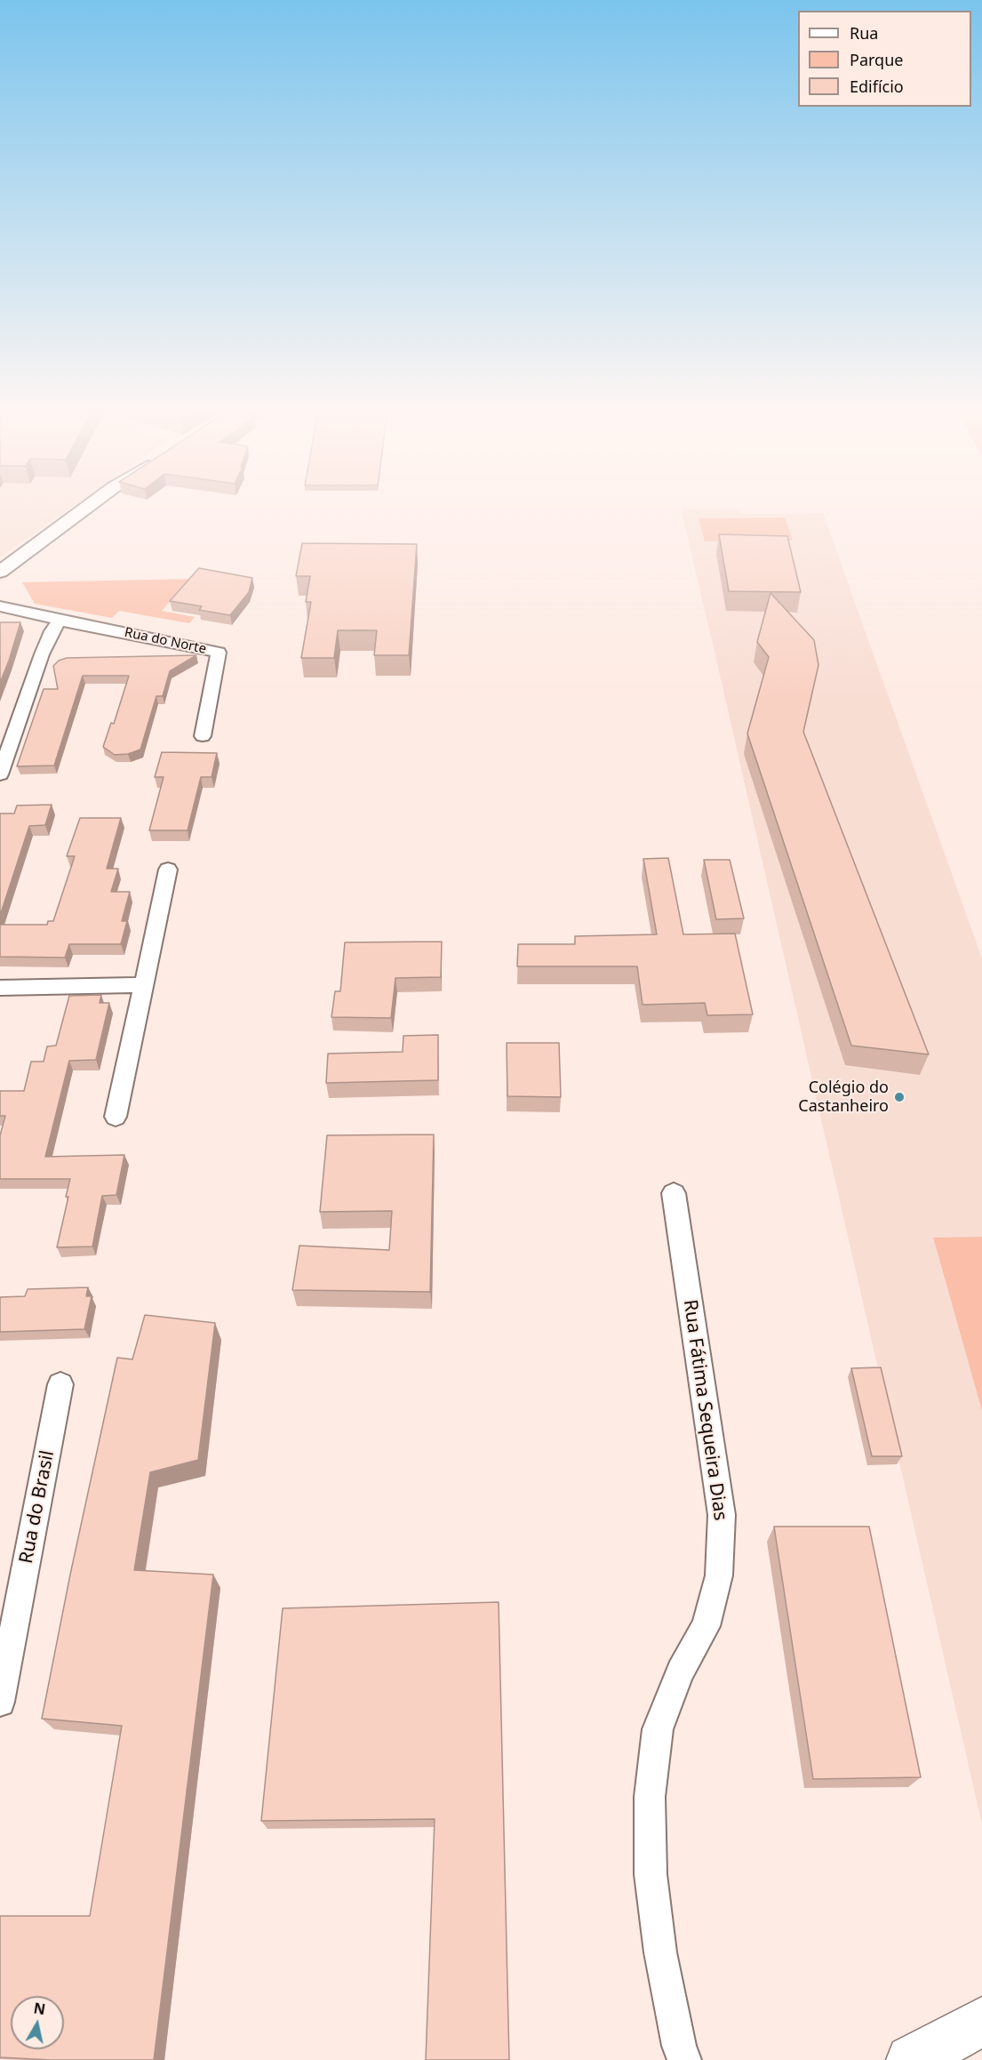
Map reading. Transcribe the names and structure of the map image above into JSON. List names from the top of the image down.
{
  "streets": {
    "street": ["Rua do Norte", "Rua Fátima Sequeira Dias", "Rua do Brasil"]
  },
  "places": ["Colégio do Castanheiro"],
  "legend": ["Rua", "Parque", "Edifício"],
  "north": "top"
}
